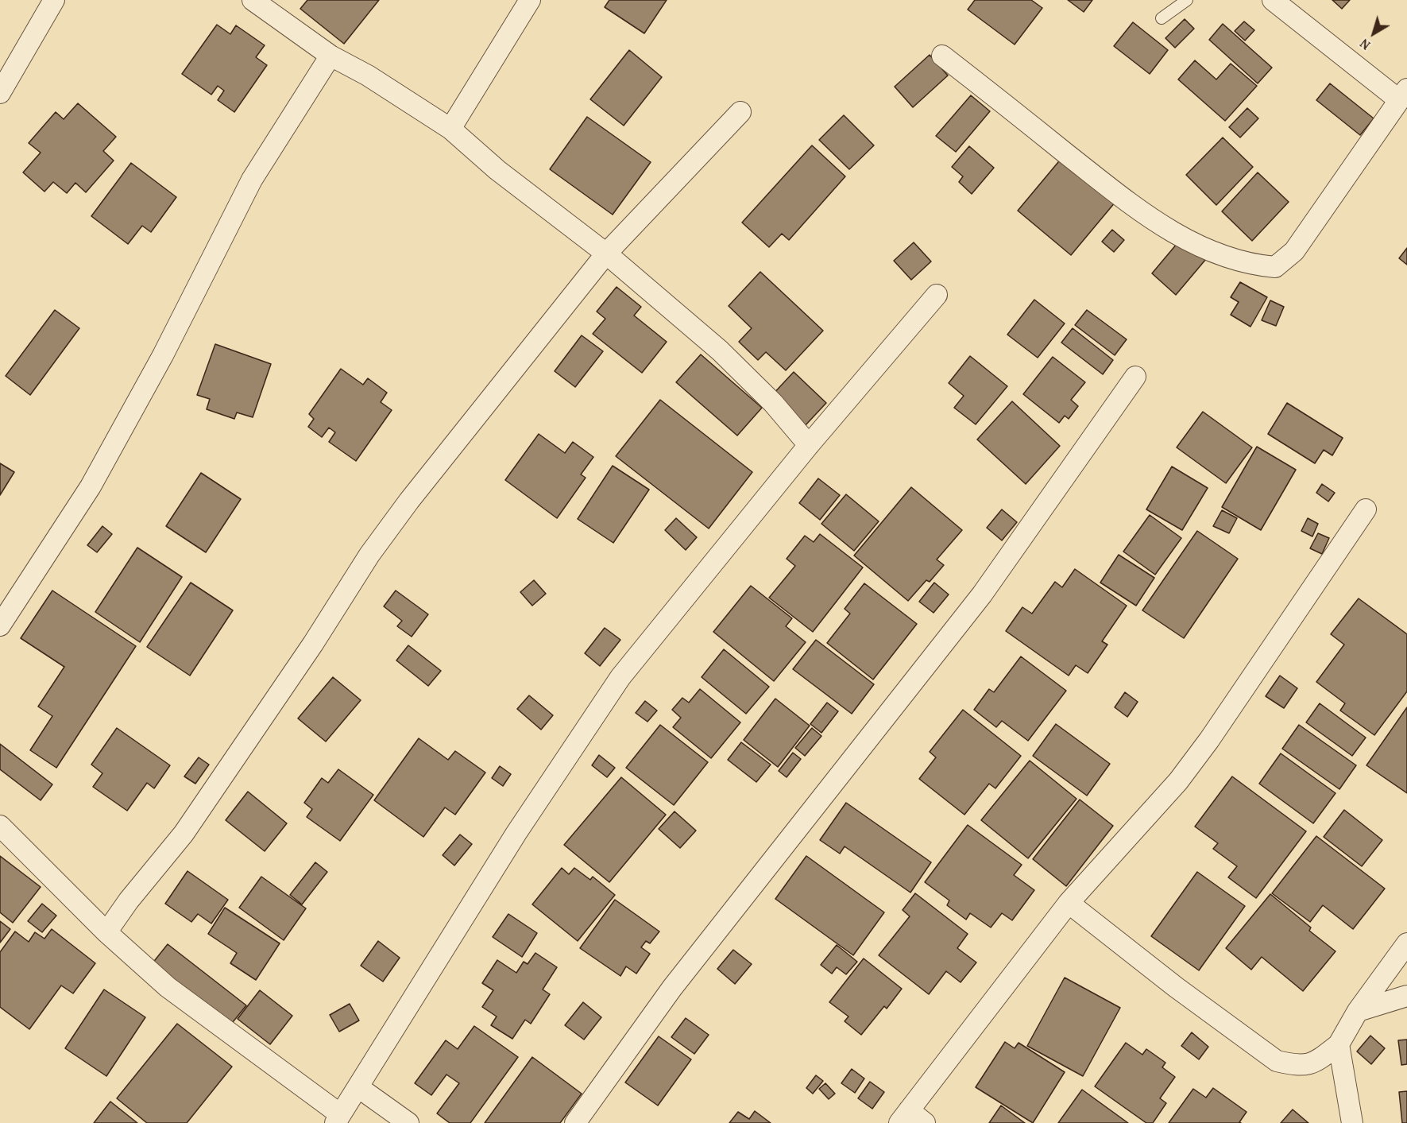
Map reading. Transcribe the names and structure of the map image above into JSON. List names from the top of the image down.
{
  "north": "bottom left"
}
